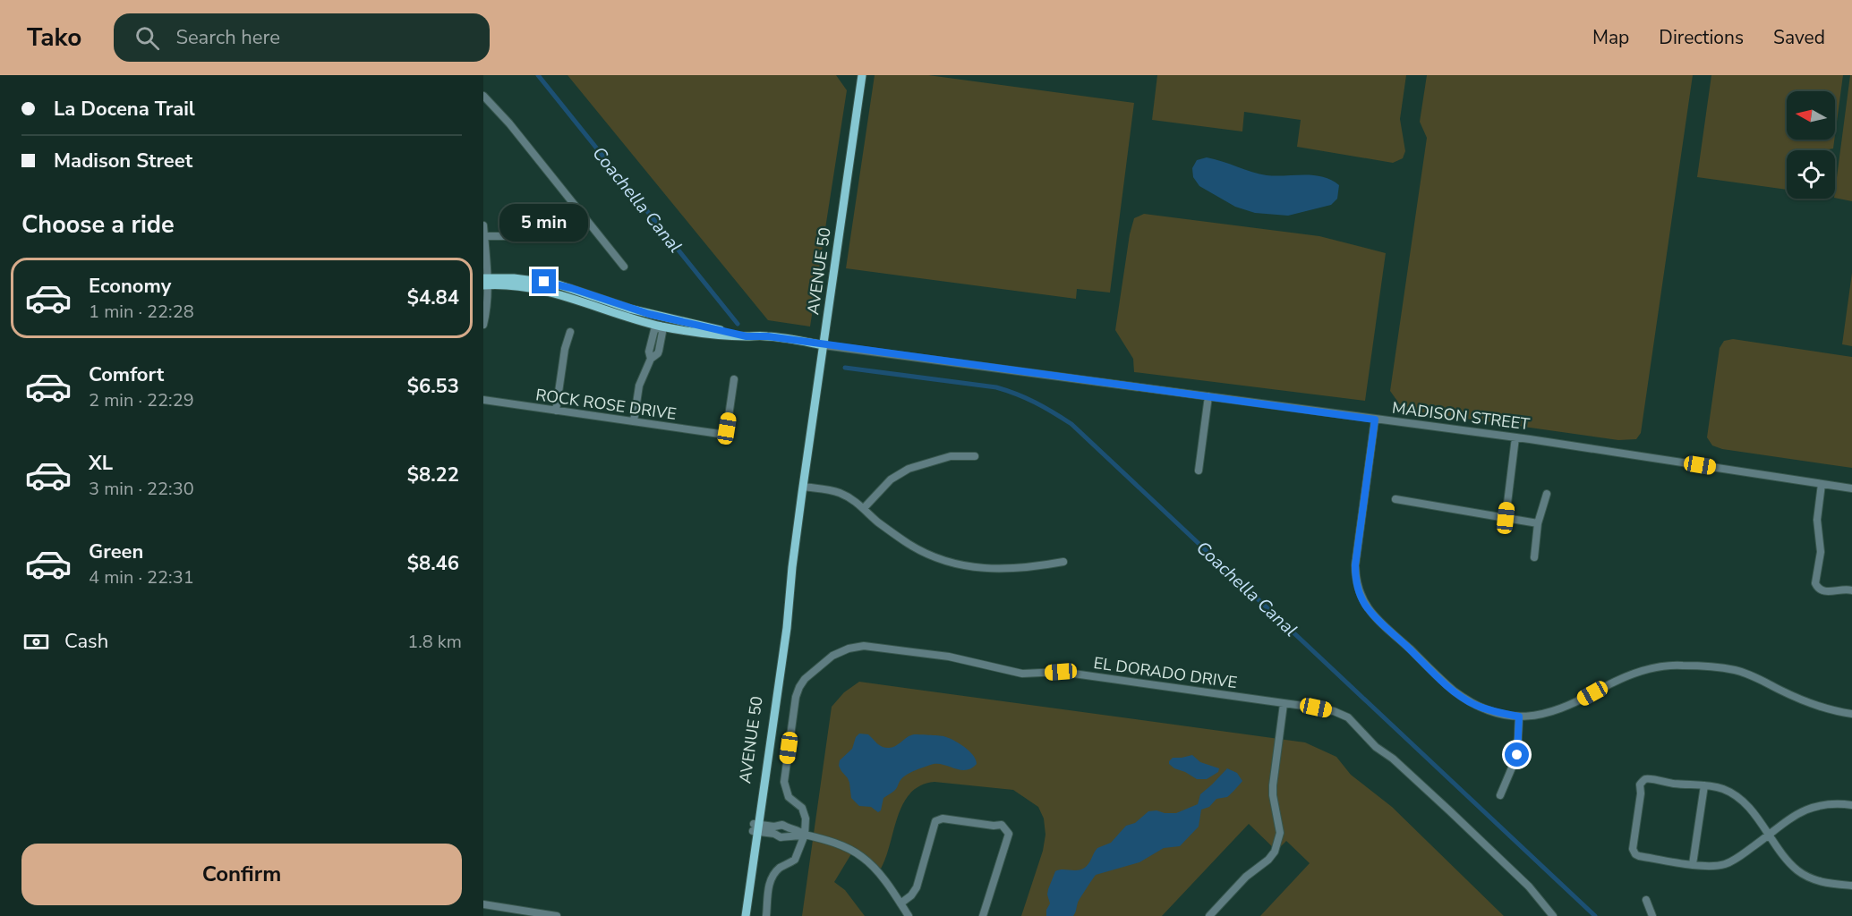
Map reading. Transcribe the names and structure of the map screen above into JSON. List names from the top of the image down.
{
  "streets": {
    "main road": ["AVENUE 50", "MADISON STREET"],
    "street": ["ROCK ROSE DRIVE", "EL DORADO DRIVE"]
  },
  "crossings": [
    ["AVENUE 50", "MADISON STREET"]
  ],
  "water": ["Coachella Canal"],
  "north": "left",
  "page": {
    "header": "Tako",
    "search": "Search here",
    "nav": ["Map", "Directions", "Saved"],
    "banner": ["La Docena Trail", "Madison Street"],
    "heading": "Choose a ride",
    "bubble": "5 min",
    "list": [
      {
        "name": "Economy",
        "note": "1 min · 22:28",
        "value": "$4.84"
      },
      {
        "name": "Comfort",
        "note": "2 min · 22:29",
        "value": "$6.53"
      },
      {
        "name": "XL",
        "note": "3 min · 22:30",
        "value": "$8.22"
      },
      {
        "name": "Green",
        "note": "4 min · 22:31",
        "value": "$8.46"
      }
    ],
    "pay": ["Cash", "1.8 km"],
    "buttons": "Confirm"
  }
}
